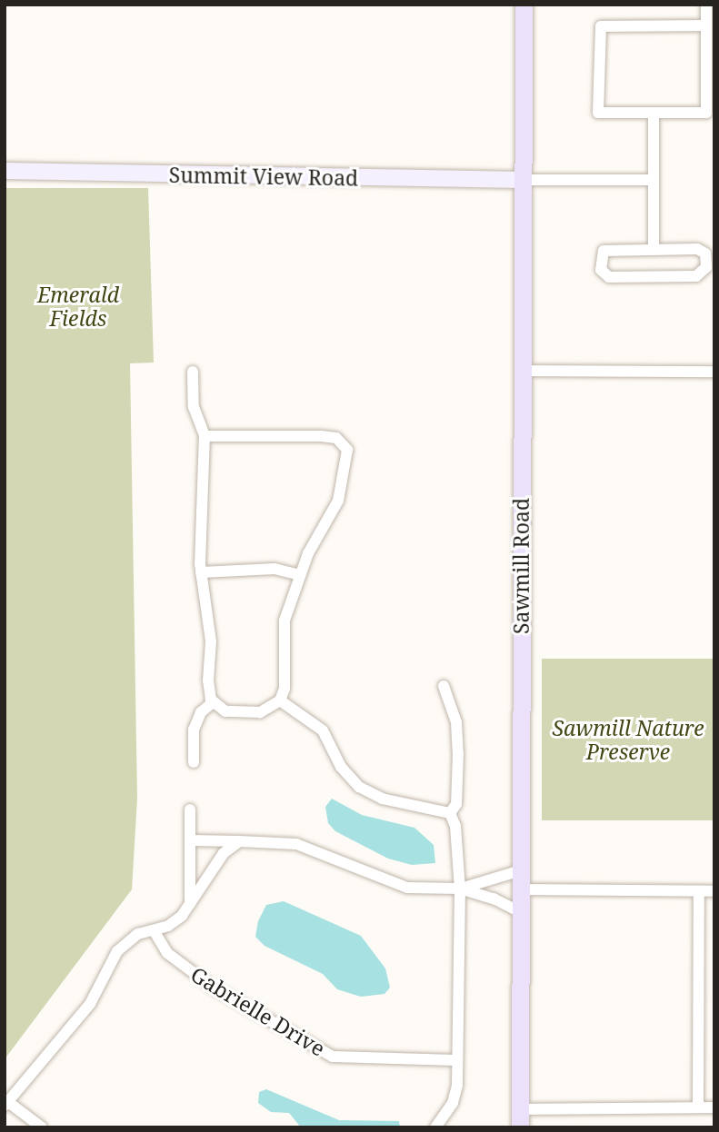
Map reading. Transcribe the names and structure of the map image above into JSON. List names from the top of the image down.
{
  "streets": {
    "main road": ["Sawmill Road"],
    "street": ["Summit View Road", "Gabrielle Drive"]
  },
  "crossings": [
    ["Summit View Road", "Sawmill Road"]
  ],
  "parks": ["Emerald Fields", "Sawmill Nature Preserve"]
}
